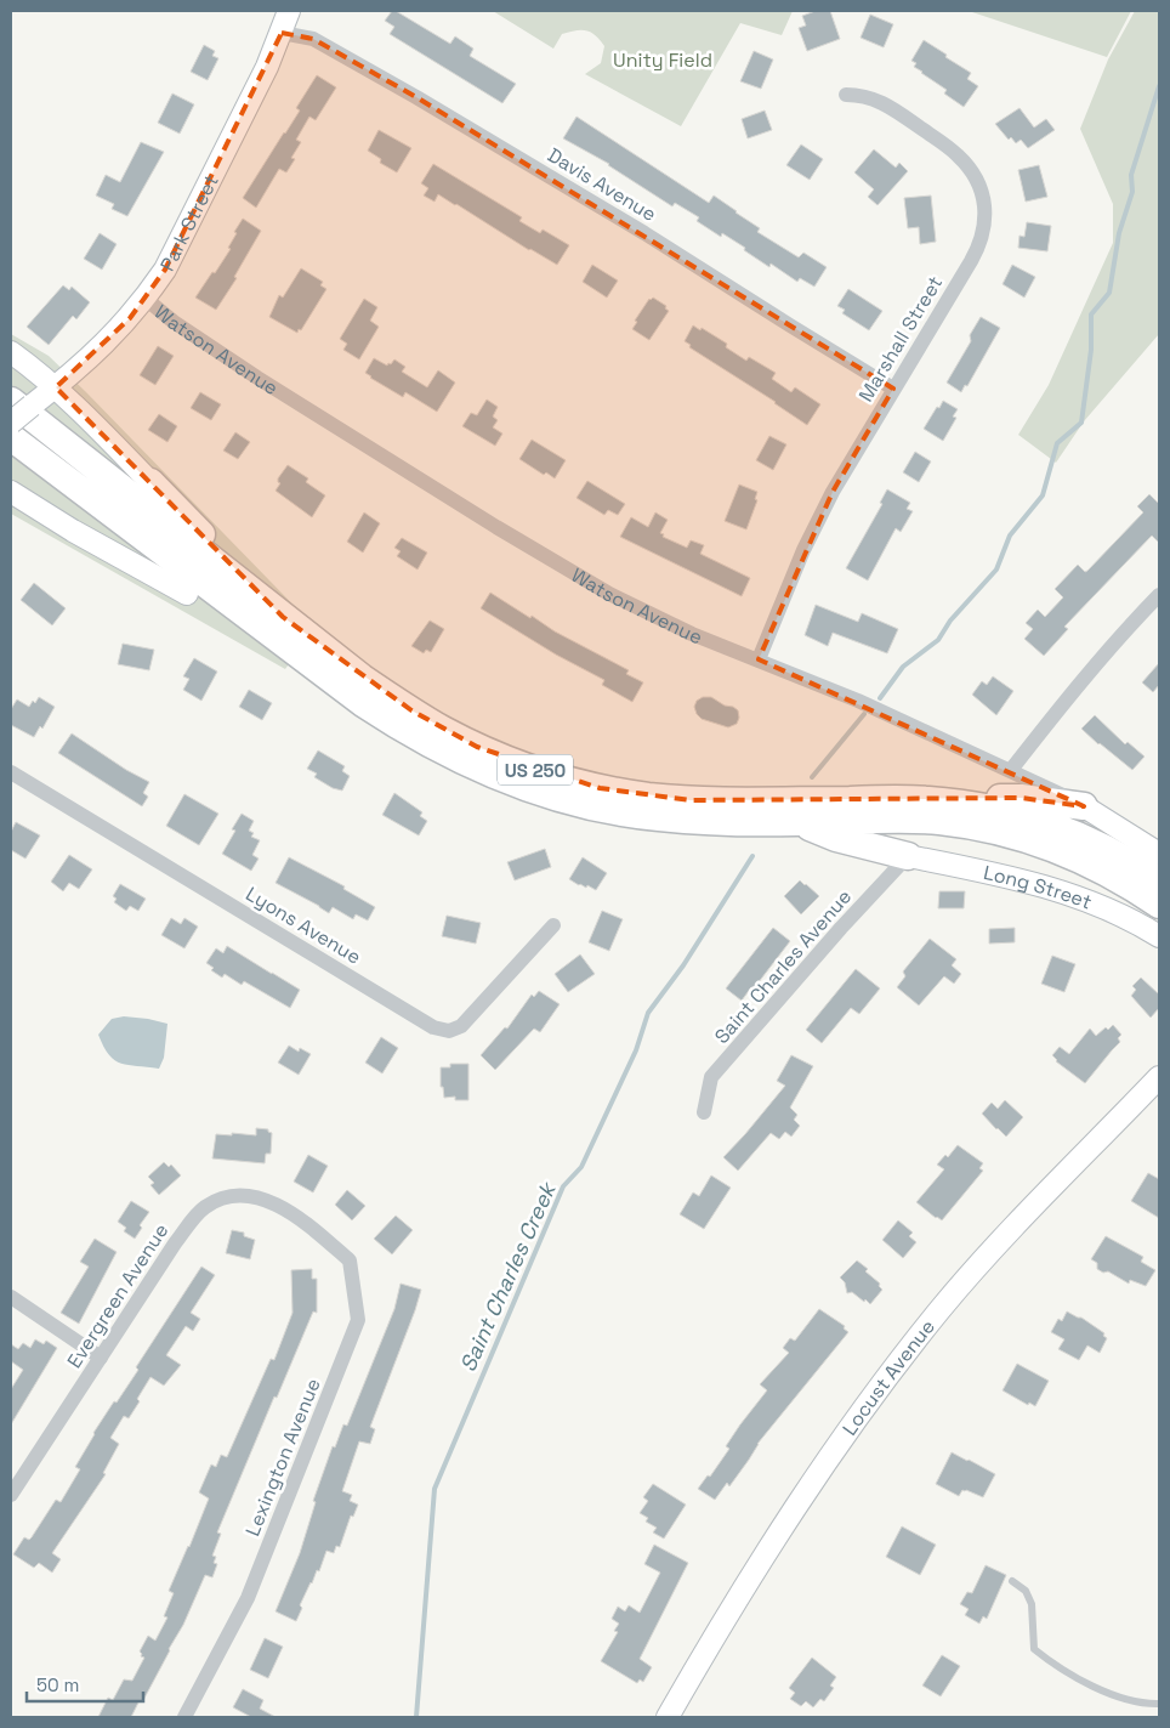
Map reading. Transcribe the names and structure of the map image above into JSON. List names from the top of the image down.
{
  "streets": {
    "highway": ["US 250"],
    "street": [
      "Davis Avenue",
      "Park Street",
      "Marshall Street",
      "Watson Avenue",
      "Long Street",
      "Lyons Avenue",
      "Saint Charles Avenue",
      "Evergreen Avenue",
      "Locust Avenue",
      "Lexington Avenue"
    ]
  },
  "crossings": [
    ["Davis Avenue", "Park Street"],
    ["Davis Avenue", "Marshall Street"],
    ["Park Street", "Watson Avenue"],
    ["Park Street", "US 250"],
    ["Marshall Street", "Watson Avenue"],
    ["Long Street", "Saint Charles Avenue"],
    ["Evergreen Avenue", "Lexington Avenue"]
  ],
  "water": ["Saint Charles Creek"],
  "parks": ["Unity Field"],
  "scale_bar": "50 m"
}
